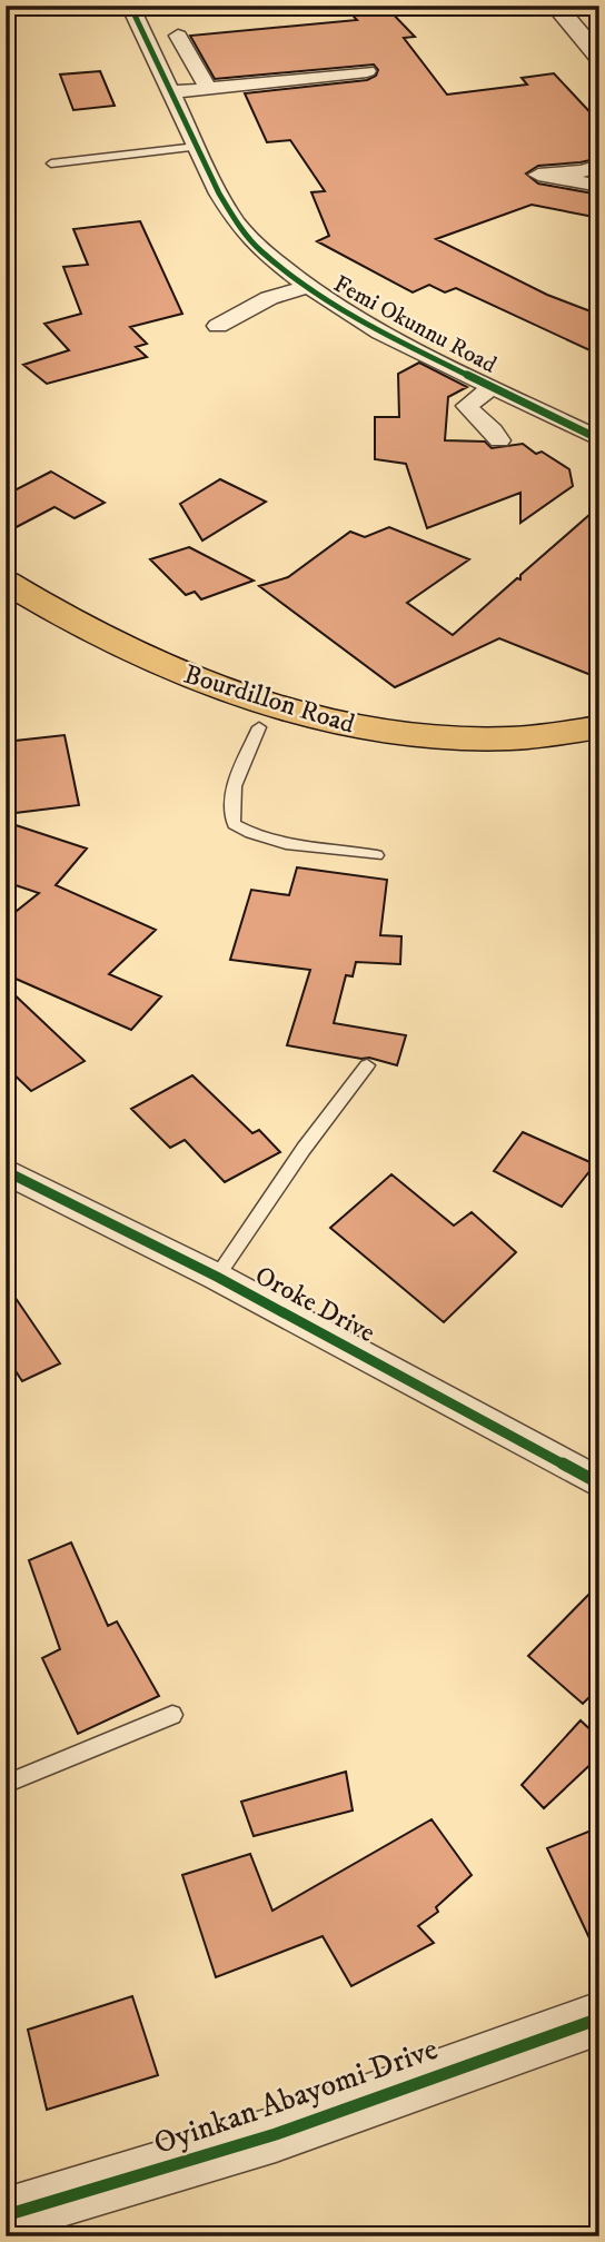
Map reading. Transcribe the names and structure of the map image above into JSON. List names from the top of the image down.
{
  "streets": {
    "main road": ["Bourdillon Road"],
    "street": ["Femi Okunnu Road", "Oroke Drive", "Oyinkan Abayomi Drive"]
  }
}
